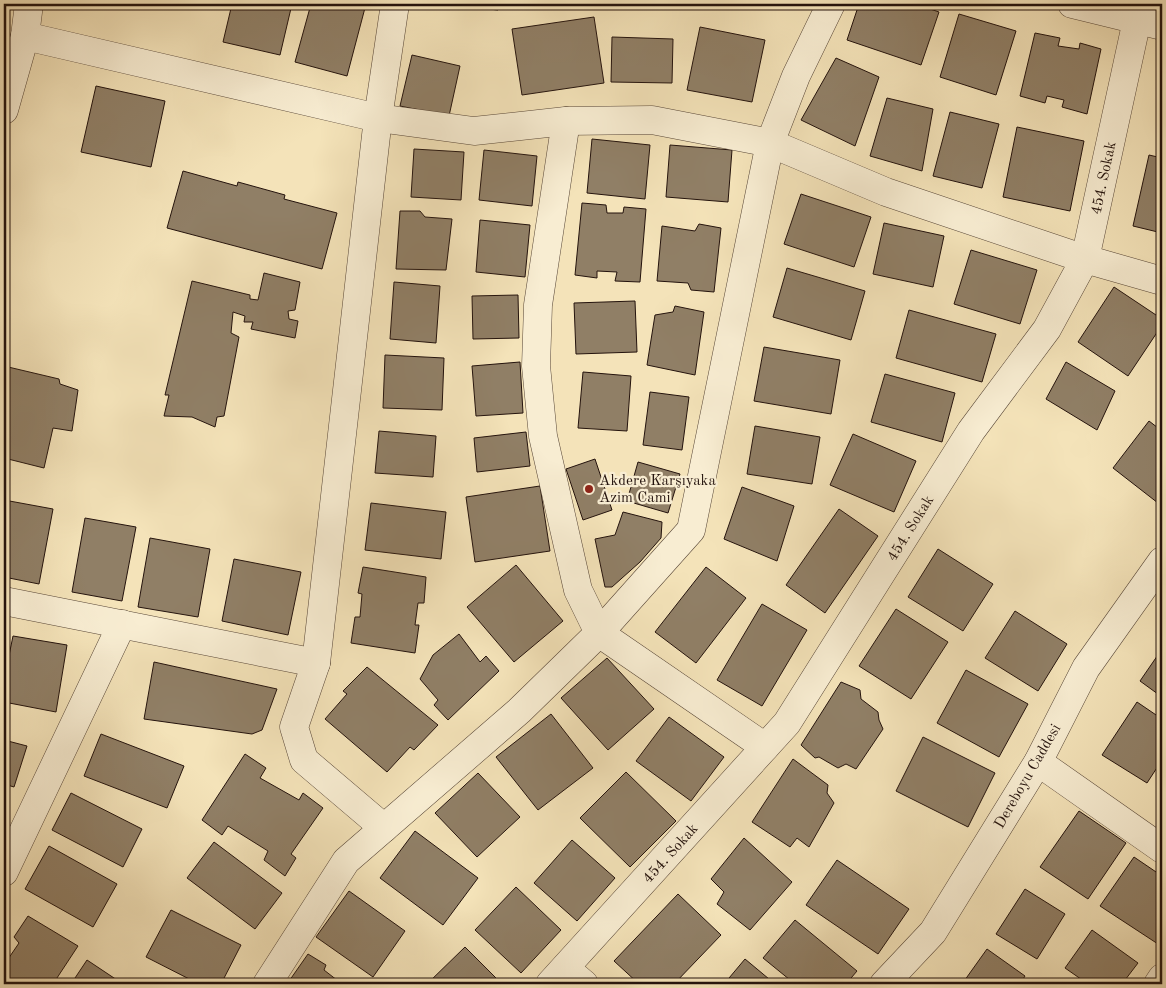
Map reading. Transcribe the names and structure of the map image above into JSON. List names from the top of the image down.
{
  "streets": {
    "street": ["454. Sokak", "Dereboyu Caddesi"]
  },
  "places": ["Akdere Karşıyaka Azim Cami"]
}
